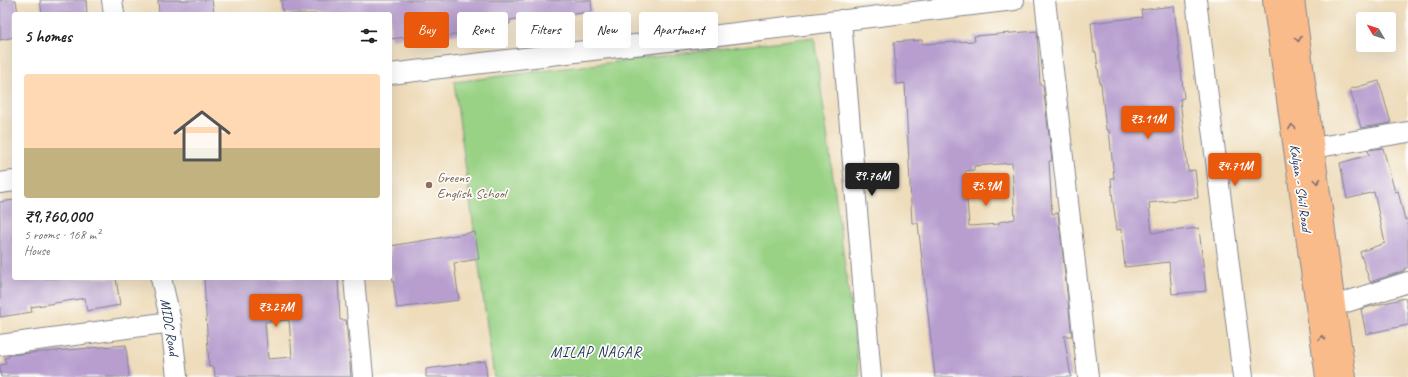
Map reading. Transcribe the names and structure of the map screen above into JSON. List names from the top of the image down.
{
  "streets": {
    "main road": ["Kalyan - Shil Road"],
    "street": ["MIDC Road"]
  },
  "districts": ["MILAP NAGAR"],
  "places": ["Greens English School"],
  "north": "top left",
  "page": {
    "chip": [
      "Buy",
      "Rent",
      "Filters",
      "New",
      "Apartment"
    ],
    "heading": "5 homes",
    "list": [
      {
        "name": "₹9,760,000",
        "note": "5 rooms · 168 m² · House"
      }
    ],
    "price": [
      "₹3.11M",
      "₹4.71M",
      "₹9.76M",
      "₹5.9M",
      "₹3.27M"
    ]
  }
}
